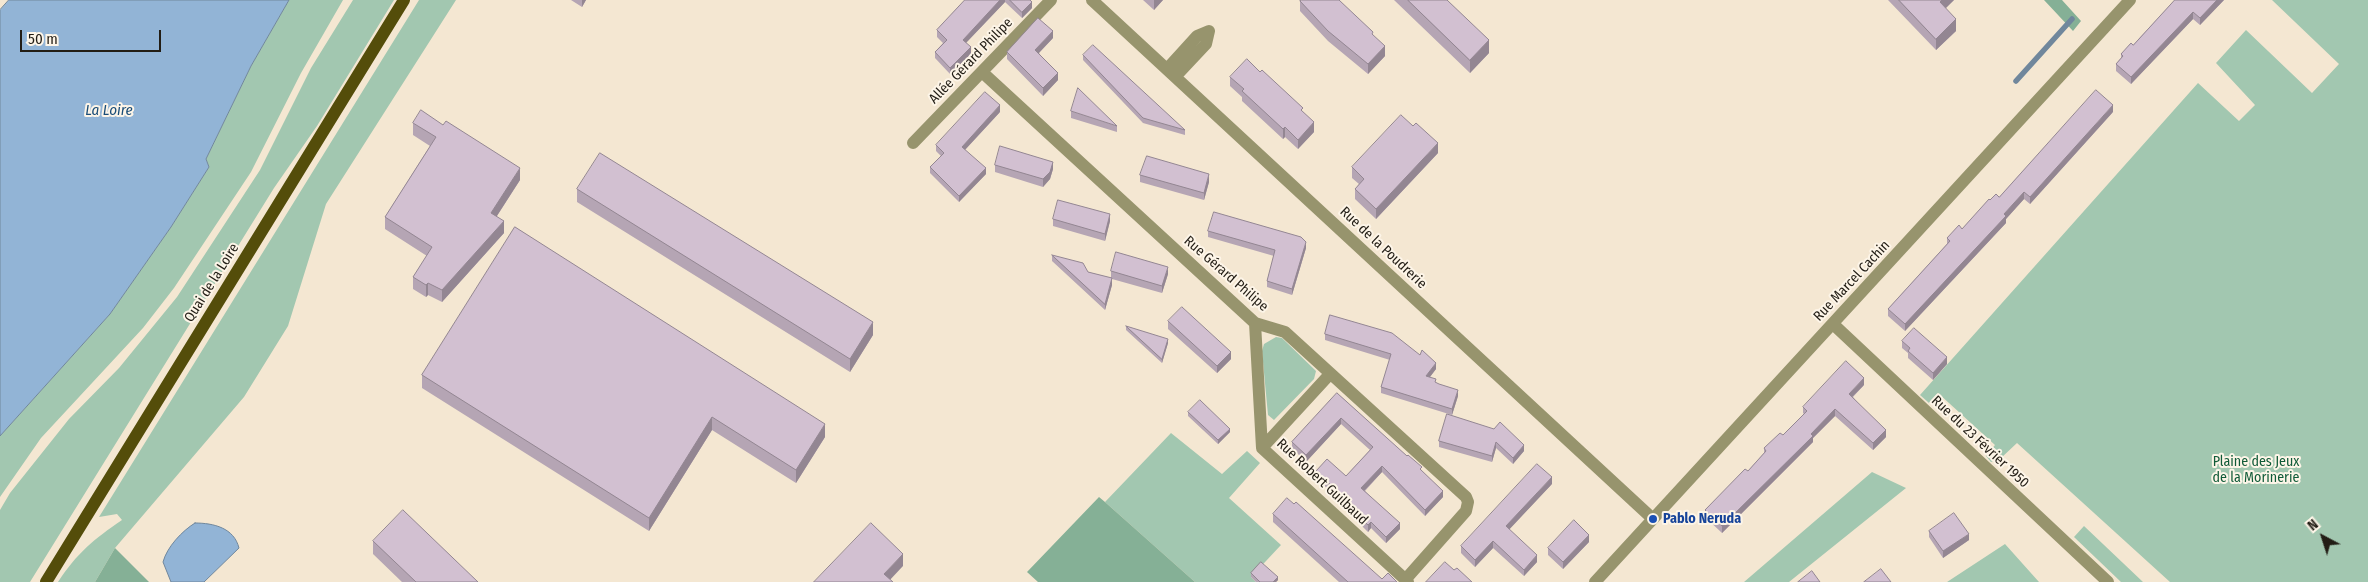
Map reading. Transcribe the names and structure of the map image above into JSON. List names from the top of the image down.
{
  "streets": {
    "main road": ["Quai de la Loire"],
    "street": [
      "Allée Gérard Philipe",
      "Rue de la Poudrerie",
      "Rue Gérard Philipe",
      "Rue Marcel Cachin",
      "Rue du 23 Février 1950",
      "Rue Robert Guilbaud"
    ]
  },
  "crossings": [
    ["Allée Gérard Philipe", "Rue Gérard Philipe"],
    ["Rue de la Poudrerie", "Rue Marcel Cachin"],
    ["Rue Gérard Philipe", "Rue Robert Guilbaud"],
    ["Rue Marcel Cachin", "Rue du 23 Février 1950"]
  ],
  "water": ["La Loire"],
  "parks": ["Plaine des Jeux de la Morinerie"],
  "places": ["Pablo Neruda"],
  "scale_bar": "50 m",
  "north": "top left"
}
